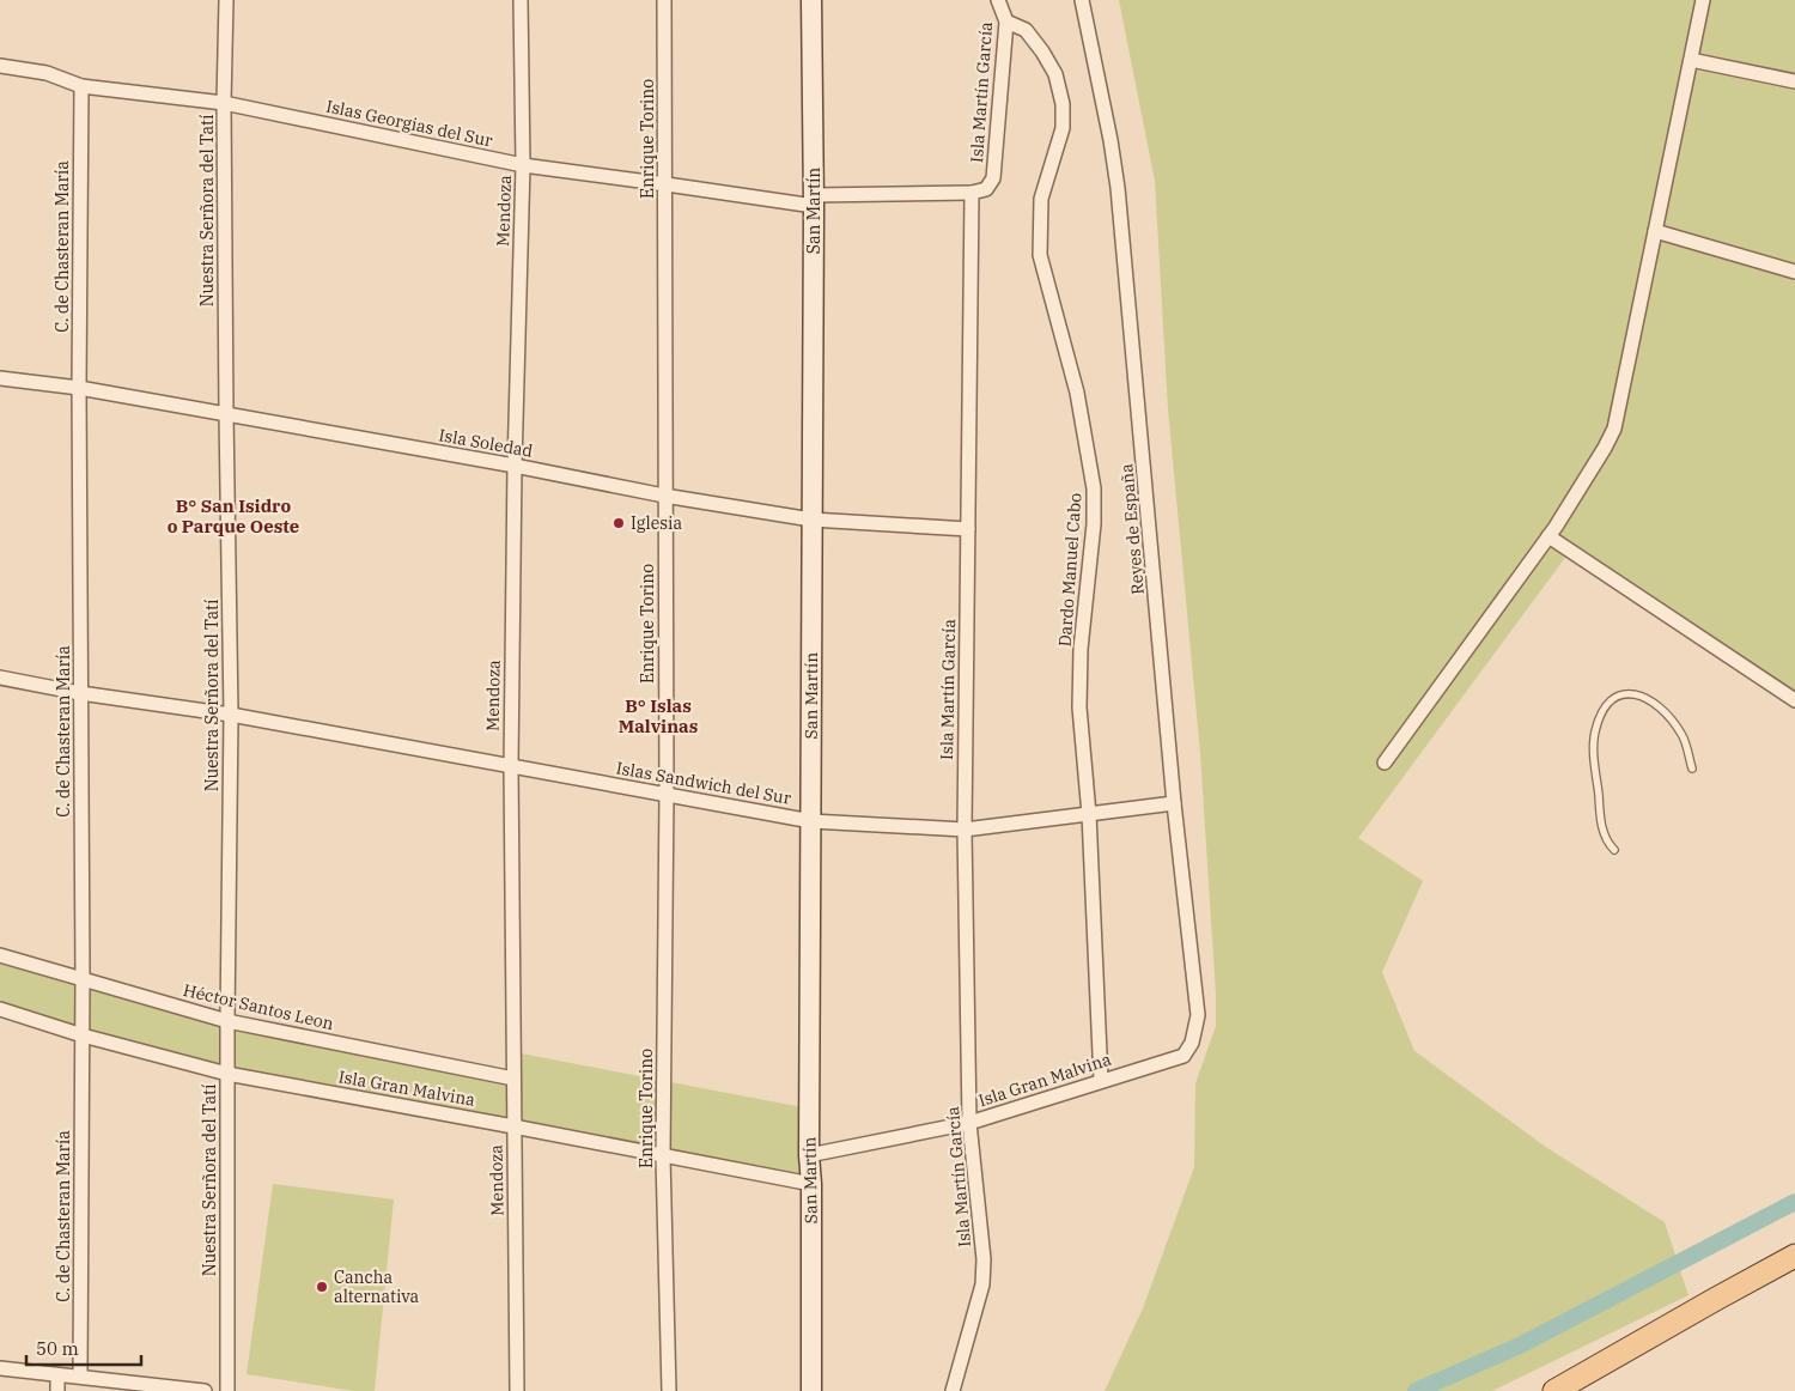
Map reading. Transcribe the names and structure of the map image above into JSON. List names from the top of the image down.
{
  "streets": {
    "main road": ["San Martín"],
    "street": [
      "Isla Martín García",
      "Islas Georgias del Sur",
      "Enrique Torino",
      "Nuestra Serñora del Tatí",
      "Mendoza",
      "C. de Chasteran María",
      "Isla Soledad",
      "Reyes de España",
      "Dardo Manuel Cabo",
      "Islas Sandwich del Sur",
      "Héctor Santos Leon",
      "Isla Gran Malvina"
    ]
  },
  "crossings": [
    ["Isla Martín García", "Islas Georgias del Sur"],
    ["Isla Martín García", "Isla Soledad"],
    ["Isla Martín García", "Dardo Manuel Cabo"],
    ["Isla Martín García", "Islas Sandwich del Sur"],
    ["Isla Martín García", "Isla Gran Malvina"],
    ["Islas Georgias del Sur", "Enrique Torino"],
    ["Islas Georgias del Sur", "Nuestra Serñora del Tatí"],
    ["Islas Georgias del Sur", "Mendoza"],
    ["Islas Georgias del Sur", "San Martín"],
    ["Islas Georgias del Sur", "C. de Chasteran María"],
    ["Enrique Torino", "Isla Soledad"],
    ["Enrique Torino", "Islas Sandwich del Sur"],
    ["Enrique Torino", "Isla Gran Malvina"],
    ["Nuestra Serñora del Tatí", "Isla Soledad"],
    ["Nuestra Serñora del Tatí", "Islas Sandwich del Sur"],
    ["Nuestra Serñora del Tatí", "Héctor Santos Leon"],
    ["Nuestra Serñora del Tatí", "Isla Gran Malvina"],
    ["Mendoza", "Isla Soledad"],
    ["Mendoza", "Islas Sandwich del Sur"],
    ["Mendoza", "Héctor Santos Leon"],
    ["Mendoza", "Isla Gran Malvina"],
    ["San Martín", "Isla Soledad"],
    ["San Martín", "Islas Sandwich del Sur"],
    ["San Martín", "Isla Gran Malvina"],
    ["C. de Chasteran María", "Isla Soledad"],
    ["C. de Chasteran María", "Islas Sandwich del Sur"],
    ["C. de Chasteran María", "Héctor Santos Leon"],
    ["C. de Chasteran María", "Isla Gran Malvina"],
    ["Reyes de España", "Islas Sandwich del Sur"],
    ["Reyes de España", "Isla Gran Malvina"],
    ["Dardo Manuel Cabo", "Islas Sandwich del Sur"],
    ["Dardo Manuel Cabo", "Isla Gran Malvina"]
  ],
  "districts": ["B° San Isidro o Parque Oeste", "B° Islas Malvinas"],
  "places": ["Iglesia", "Cancha alternativa"],
  "scale_bar": "50 m"
}
